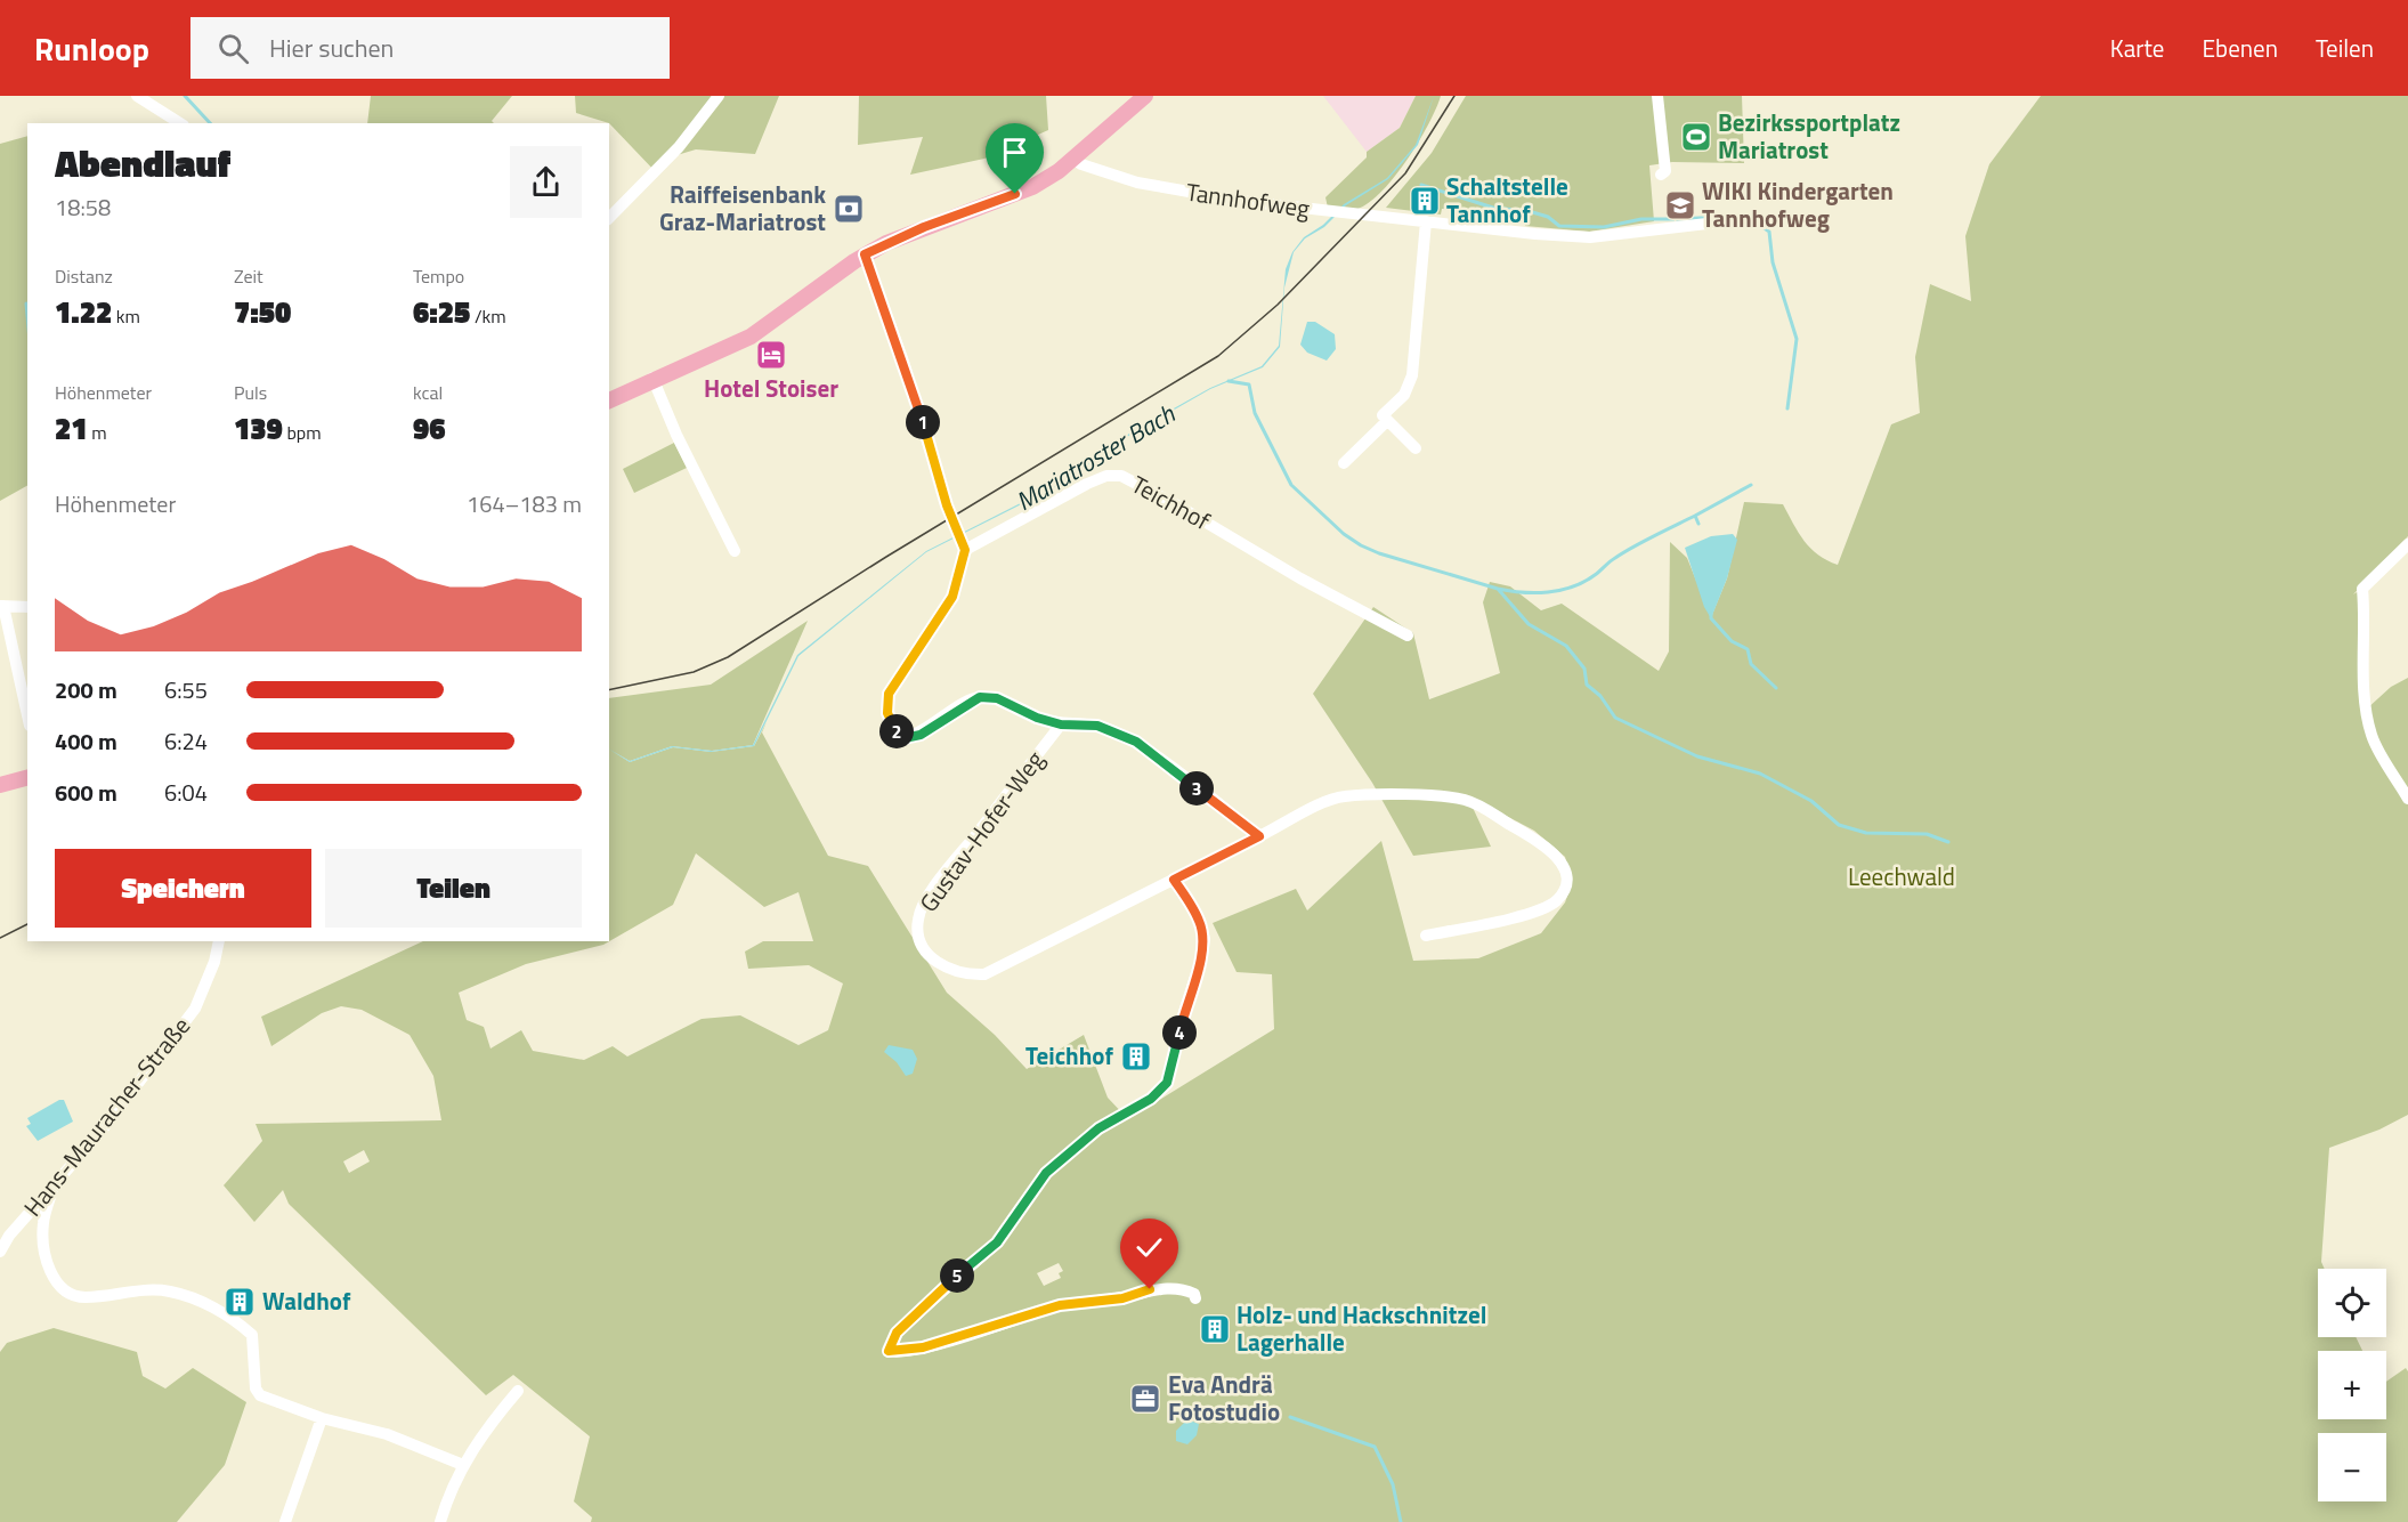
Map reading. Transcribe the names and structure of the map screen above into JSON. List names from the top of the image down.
{
  "streets": {
    "street": [
      "Tannhofweg",
      "Teichhof",
      "Gustav-Hofer-Weg",
      "Hans-Mauracher-Straße"
    ]
  },
  "water": ["Mariatroster Bach"],
  "parks": ["Leechwald"],
  "places": {
    "sports": ["Bezirkssportplatz Mariatrost"],
    "building": [
      "Schaltstelle Tannhof",
      "Teichhof",
      "Waldhof",
      "Holz- und Hackschnitzel Lagerhalle"
    ],
    "school or university": ["WIKI Kindergarten Tannhofweg"],
    "bank": ["Raiffeisenbank Graz-Mariatrost"],
    "hotel": ["Hotel Stoiser"],
    "office": ["Eva Andrä Fotostudio"]
  },
  "page": {
    "header": "Runloop",
    "search": "Hier suchen",
    "nav": ["Karte", "Ebenen", "Teilen"],
    "heading": ["Abendlauf", "18:58"],
    "stats": [
      ["Distanz", "1.22 km"],
      ["Zeit", "7:50"],
      ["Tempo", "6:25 /km"],
      ["Höhenmeter", "21 m"],
      ["Puls", "139 bpm"],
      ["kcal", "96"]
    ],
    "pins": [
      "1",
      "2",
      "3",
      "4",
      "5"
    ],
    "chart": ["Höhenmeter", "164–183 m"],
    "list": [
      {
        "name": "200 m",
        "note": "6:55"
      },
      {
        "name": "400 m",
        "note": "6:24"
      },
      {
        "name": "600 m",
        "note": "6:04"
      }
    ],
    "buttons": ["Speichern", "Teilen"],
    "map_buttons": ["+", "−"]
  }
}
